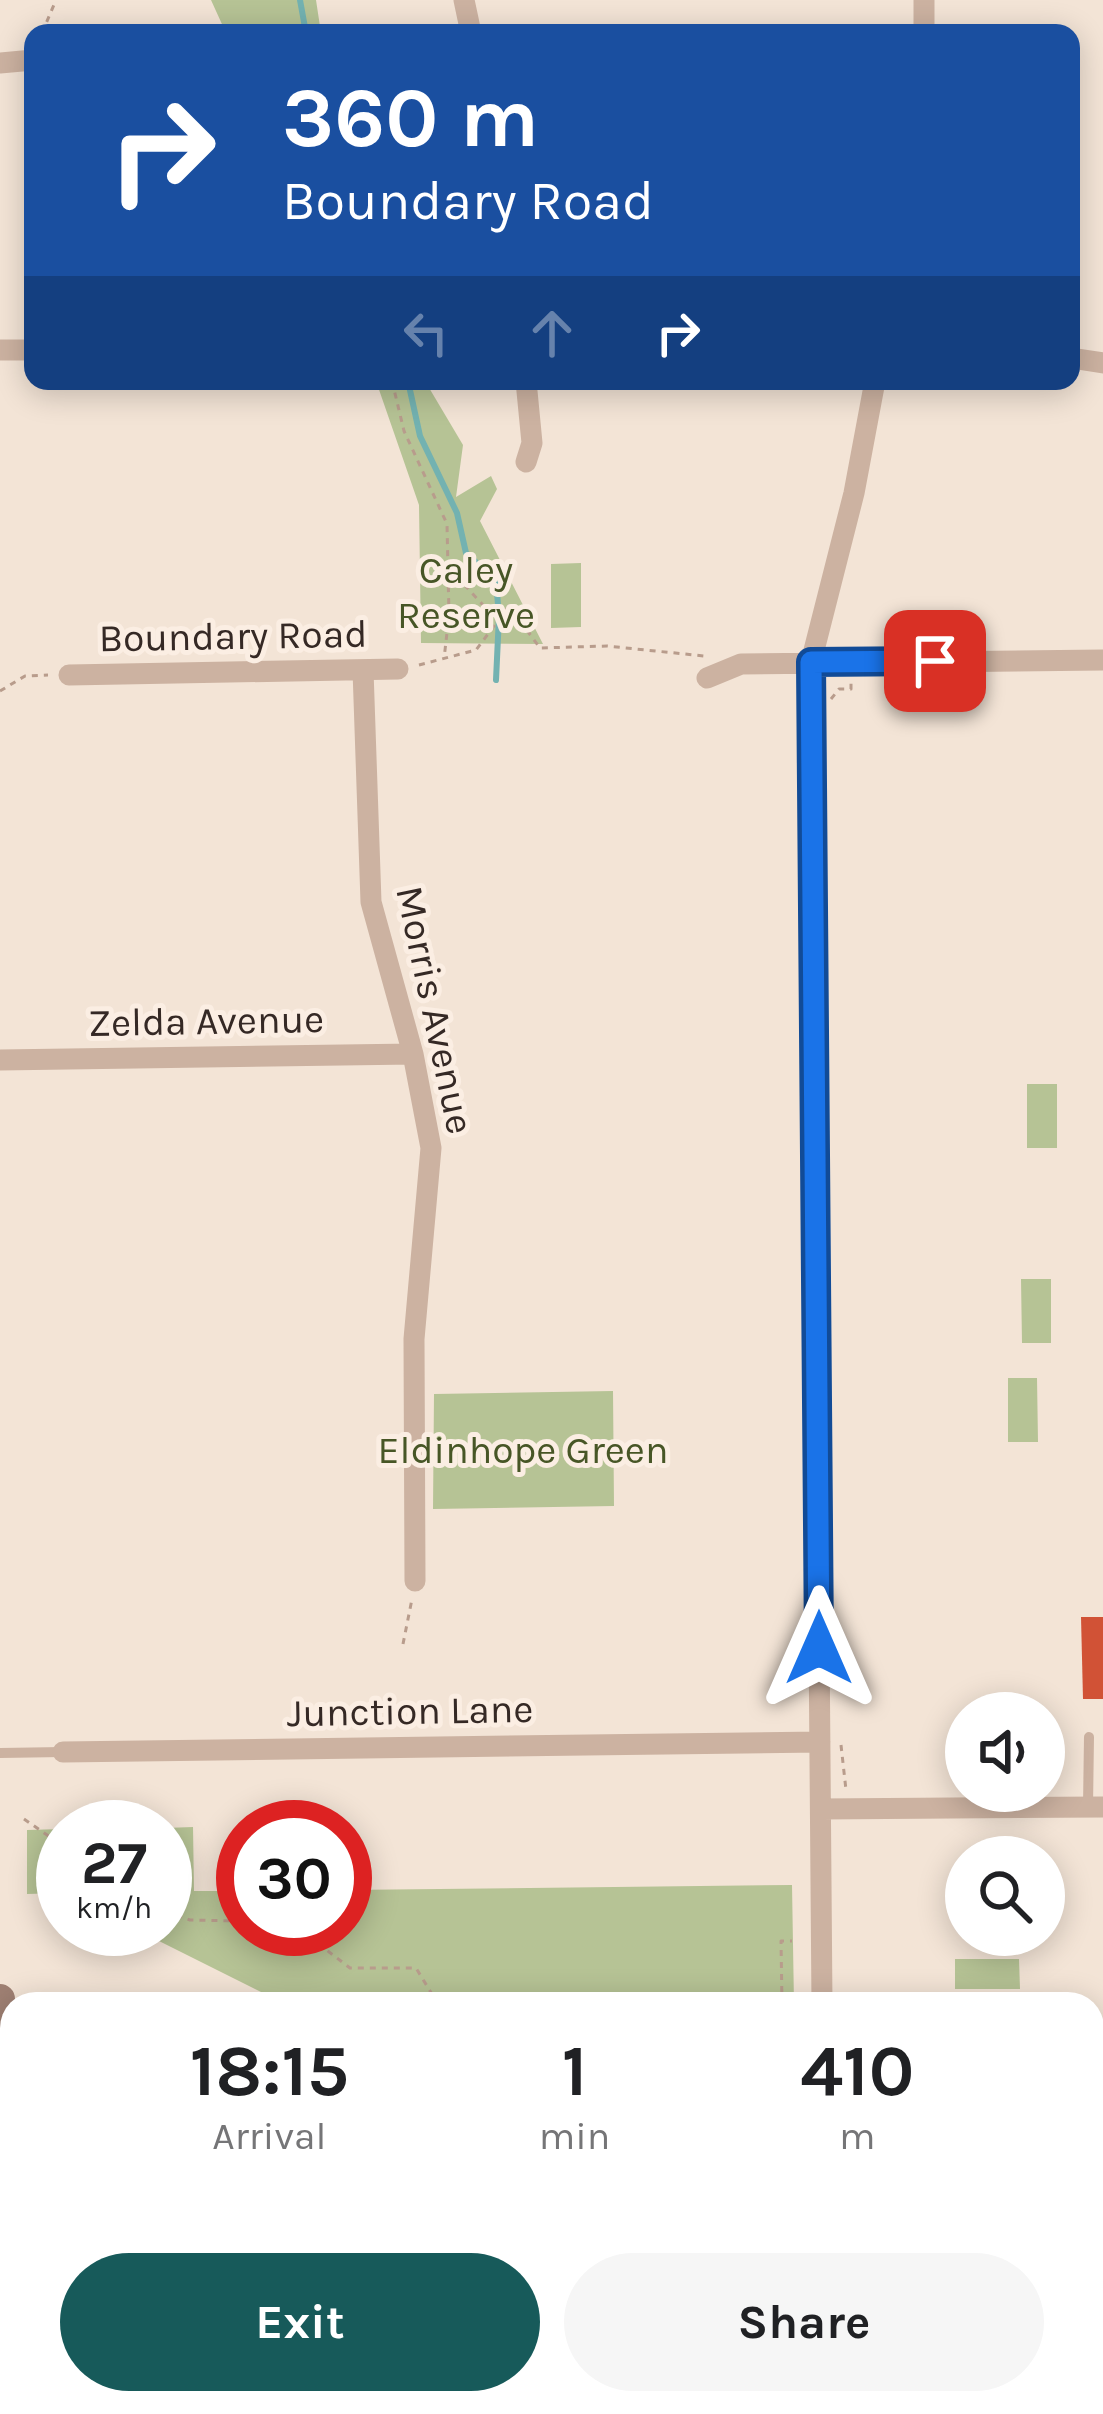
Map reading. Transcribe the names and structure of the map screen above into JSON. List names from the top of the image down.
{
  "streets": {
    "street": [
      "Boundary Road",
      "Morris Avenue",
      "Zelda Avenue",
      "Junction Lane"
    ]
  },
  "crossings": [
    ["Boundary Road", "Morris Avenue"],
    ["Morris Avenue", "Zelda Avenue"]
  ],
  "parks": ["Caley Reserve", "Eldinhope Green"],
  "page": {
    "turn": ["360 m", "Boundary Road"],
    "speed": "27 km/h",
    "limit": "30",
    "eta": [
      "18:15",
      "Arrival",
      "1",
      "min",
      "410",
      "m"
    ],
    "buttons": ["Exit", "Share"]
  }
}
